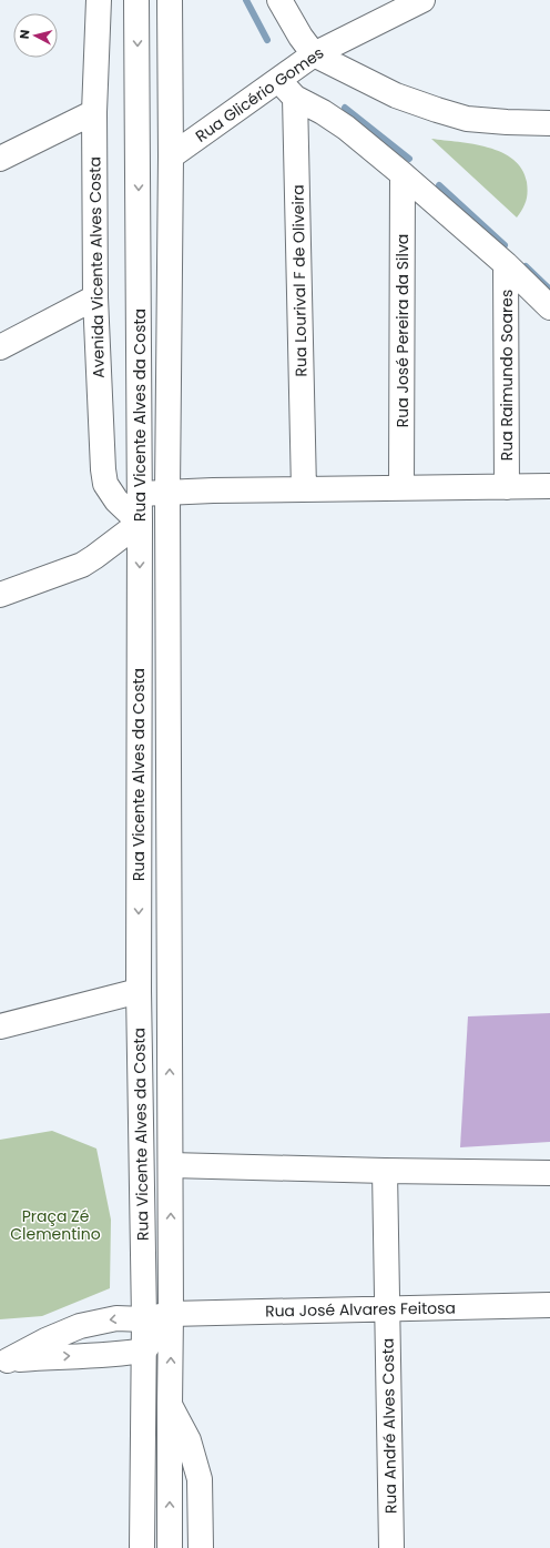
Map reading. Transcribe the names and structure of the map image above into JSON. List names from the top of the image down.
{
  "streets": {
    "street": [
      "Rua Glicério Gomes",
      "Avenida Vicente Alves Costa",
      "Rua Lourival F de Oliveira",
      "Rua José Pereira da Silva",
      "Rua Raimundo Soares",
      "Rua Vicente Alves da Costa",
      "Rua José Alvares Feitosa",
      "Rua André Alves Costa"
    ]
  },
  "crossings": [
    ["Rua Glicério Gomes", "Rua Vicente Alves da Costa"],
    ["Avenida Vicente Alves Costa", "Rua Vicente Alves da Costa"],
    ["Rua Vicente Alves da Costa", "Rua José Alvares Feitosa"],
    ["Rua José Alvares Feitosa", "Rua André Alves Costa"]
  ],
  "parks": ["Praça Zé Clementino"],
  "north": "left"
}
